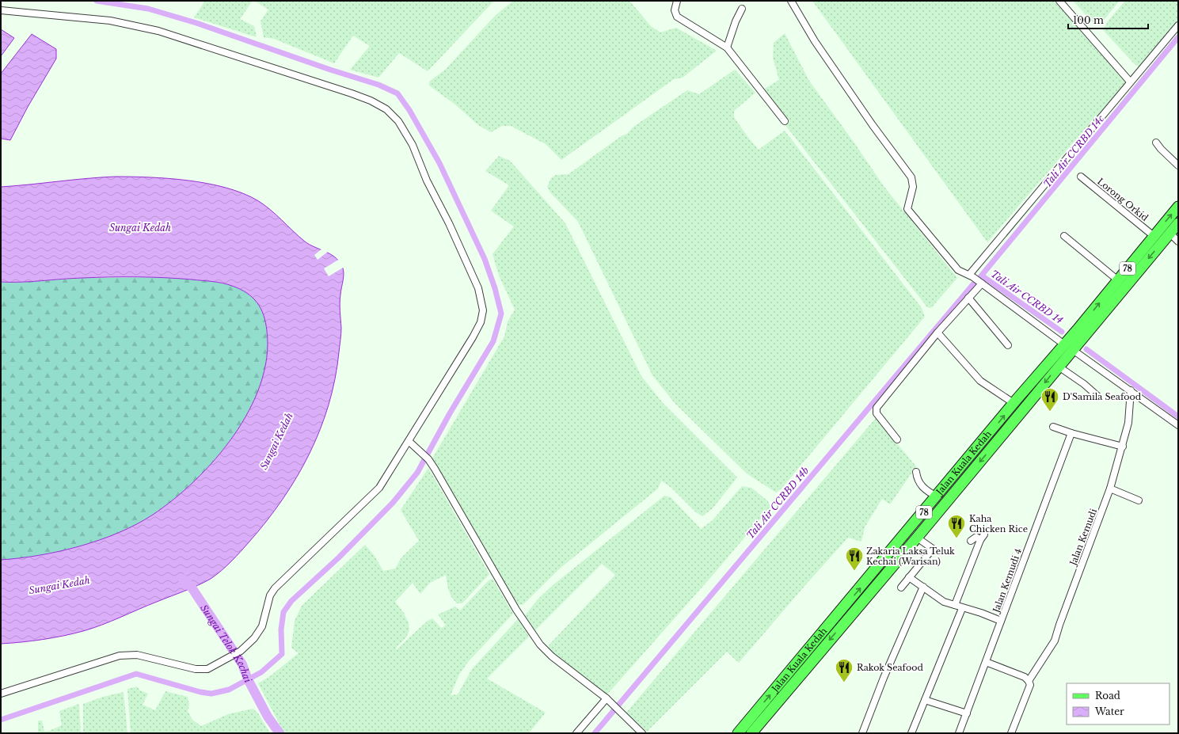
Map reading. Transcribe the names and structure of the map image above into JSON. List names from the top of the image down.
{
  "streets": {
    "main road": ["78", "Jalan Kuala Kedah"],
    "street": ["Lorong Orkid", "Jalan Kemudi", "Jalan Kemudi 4"]
  },
  "crossings": [
    ["Lorong Orkid", "Jalan Kuala Kedah"]
  ],
  "water": [
    "Tali Air CCRBD 14c",
    "Sungai Kedah",
    "Tali Air CCRBD 14",
    "Tali Air CCRBD 14b",
    "Sungai Telok Kechai"
  ],
  "places": {
    "restaurant": [
      "D'Samila Seafood",
      "Kaha Chicken Rice",
      "Zakaria Laksa Teluk Kechai (Warisan)",
      "Rakok Seafood"
    ]
  },
  "legend": ["Road", "Water"],
  "scale_bar": "100 m"
}
